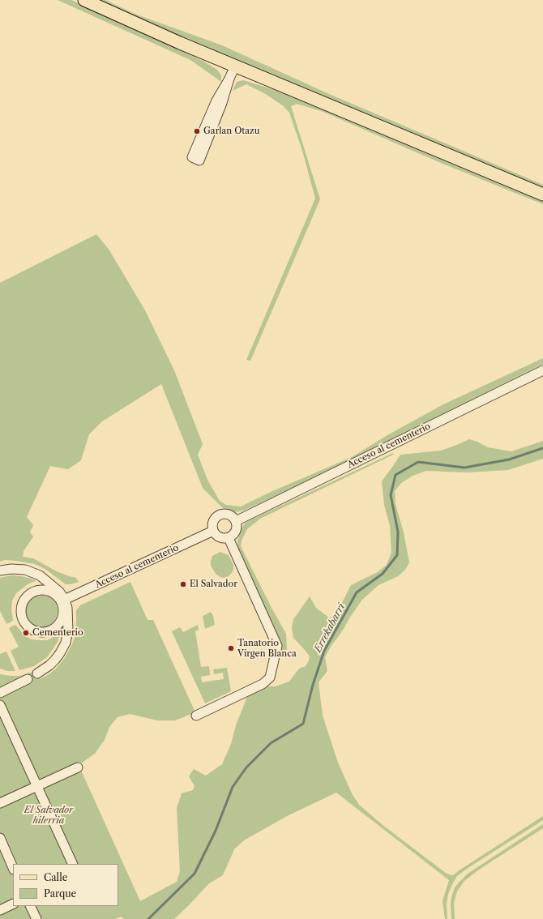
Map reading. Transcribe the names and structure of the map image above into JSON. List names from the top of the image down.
{
  "streets": {
    "street": ["Acceso al cementerio"]
  },
  "water": ["Errekabarri"],
  "parks": ["El Salvador hilerria"],
  "places": [
    "Garlan Otazu",
    "El Salvador",
    "Cementerio",
    "Tanatorio Virgen Blanca"
  ],
  "legend": ["Calle", "Parque"]
}
